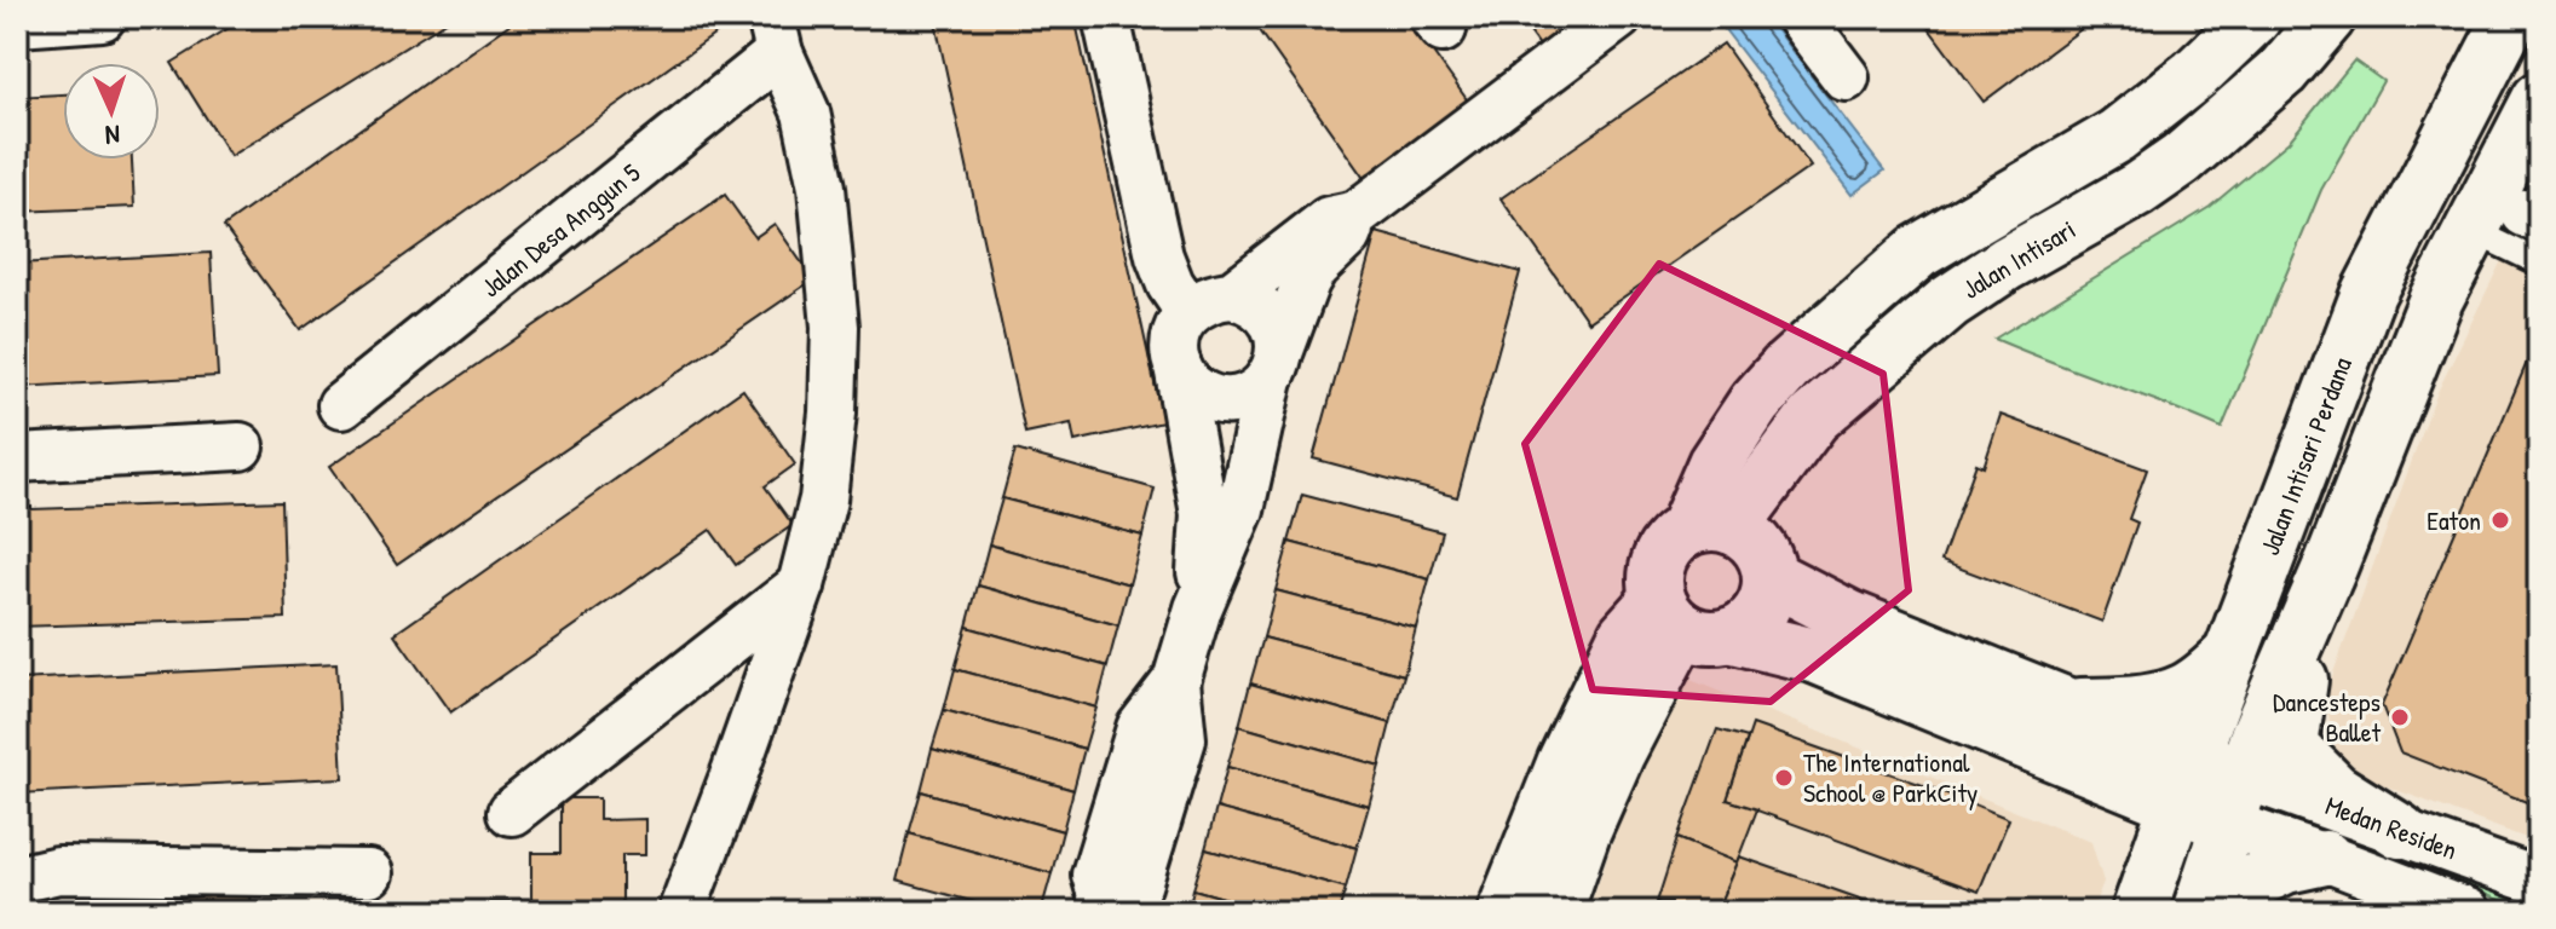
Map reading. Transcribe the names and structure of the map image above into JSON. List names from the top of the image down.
{
  "streets": {
    "street": [
      "Jalan Desa Anggun 5",
      "Jalan Intisari",
      "Jalan Intisari Perdana",
      "Medan Residen"
    ]
  },
  "places": ["Eaton", "Dancesteps Ballet", "The International School @ ParkCity"],
  "north": "bottom"
}
